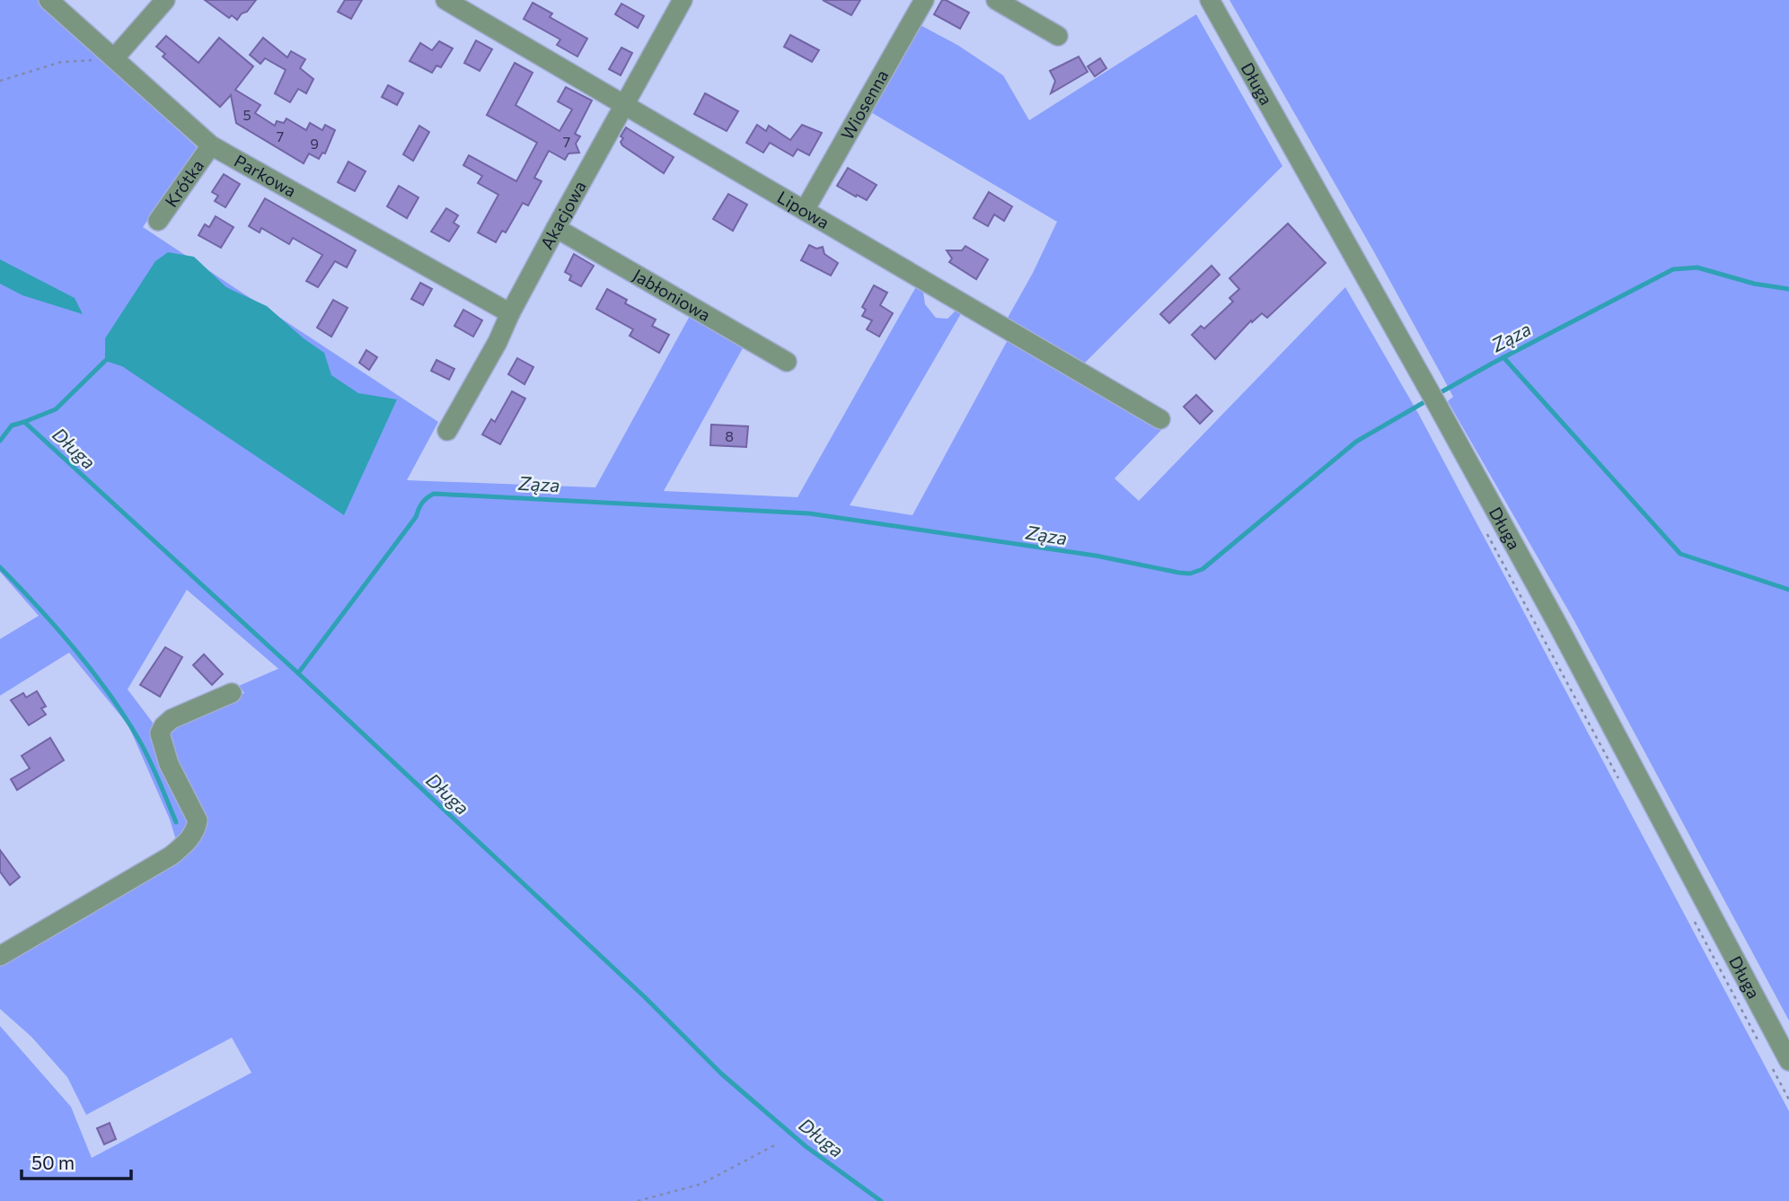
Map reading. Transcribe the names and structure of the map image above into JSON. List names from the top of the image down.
{
  "streets": {
    "street": [
      "Długa",
      "Wiosenna",
      "Parkowa",
      "Krótka",
      "Lipowa",
      "Akacjowa",
      "Jabłoniowa"
    ]
  },
  "crossings": [
    ["Wiosenna", "Lipowa"],
    ["Parkowa", "Krótka"],
    ["Parkowa", "Akacjowa"],
    ["Lipowa", "Akacjowa"],
    ["Akacjowa", "Jabłoniowa"]
  ],
  "water": ["Ząza", "Długa"],
  "house_numbers": [
    "5",
    "7",
    "7",
    "9",
    "8"
  ],
  "scale_bar": "50 m"
}
